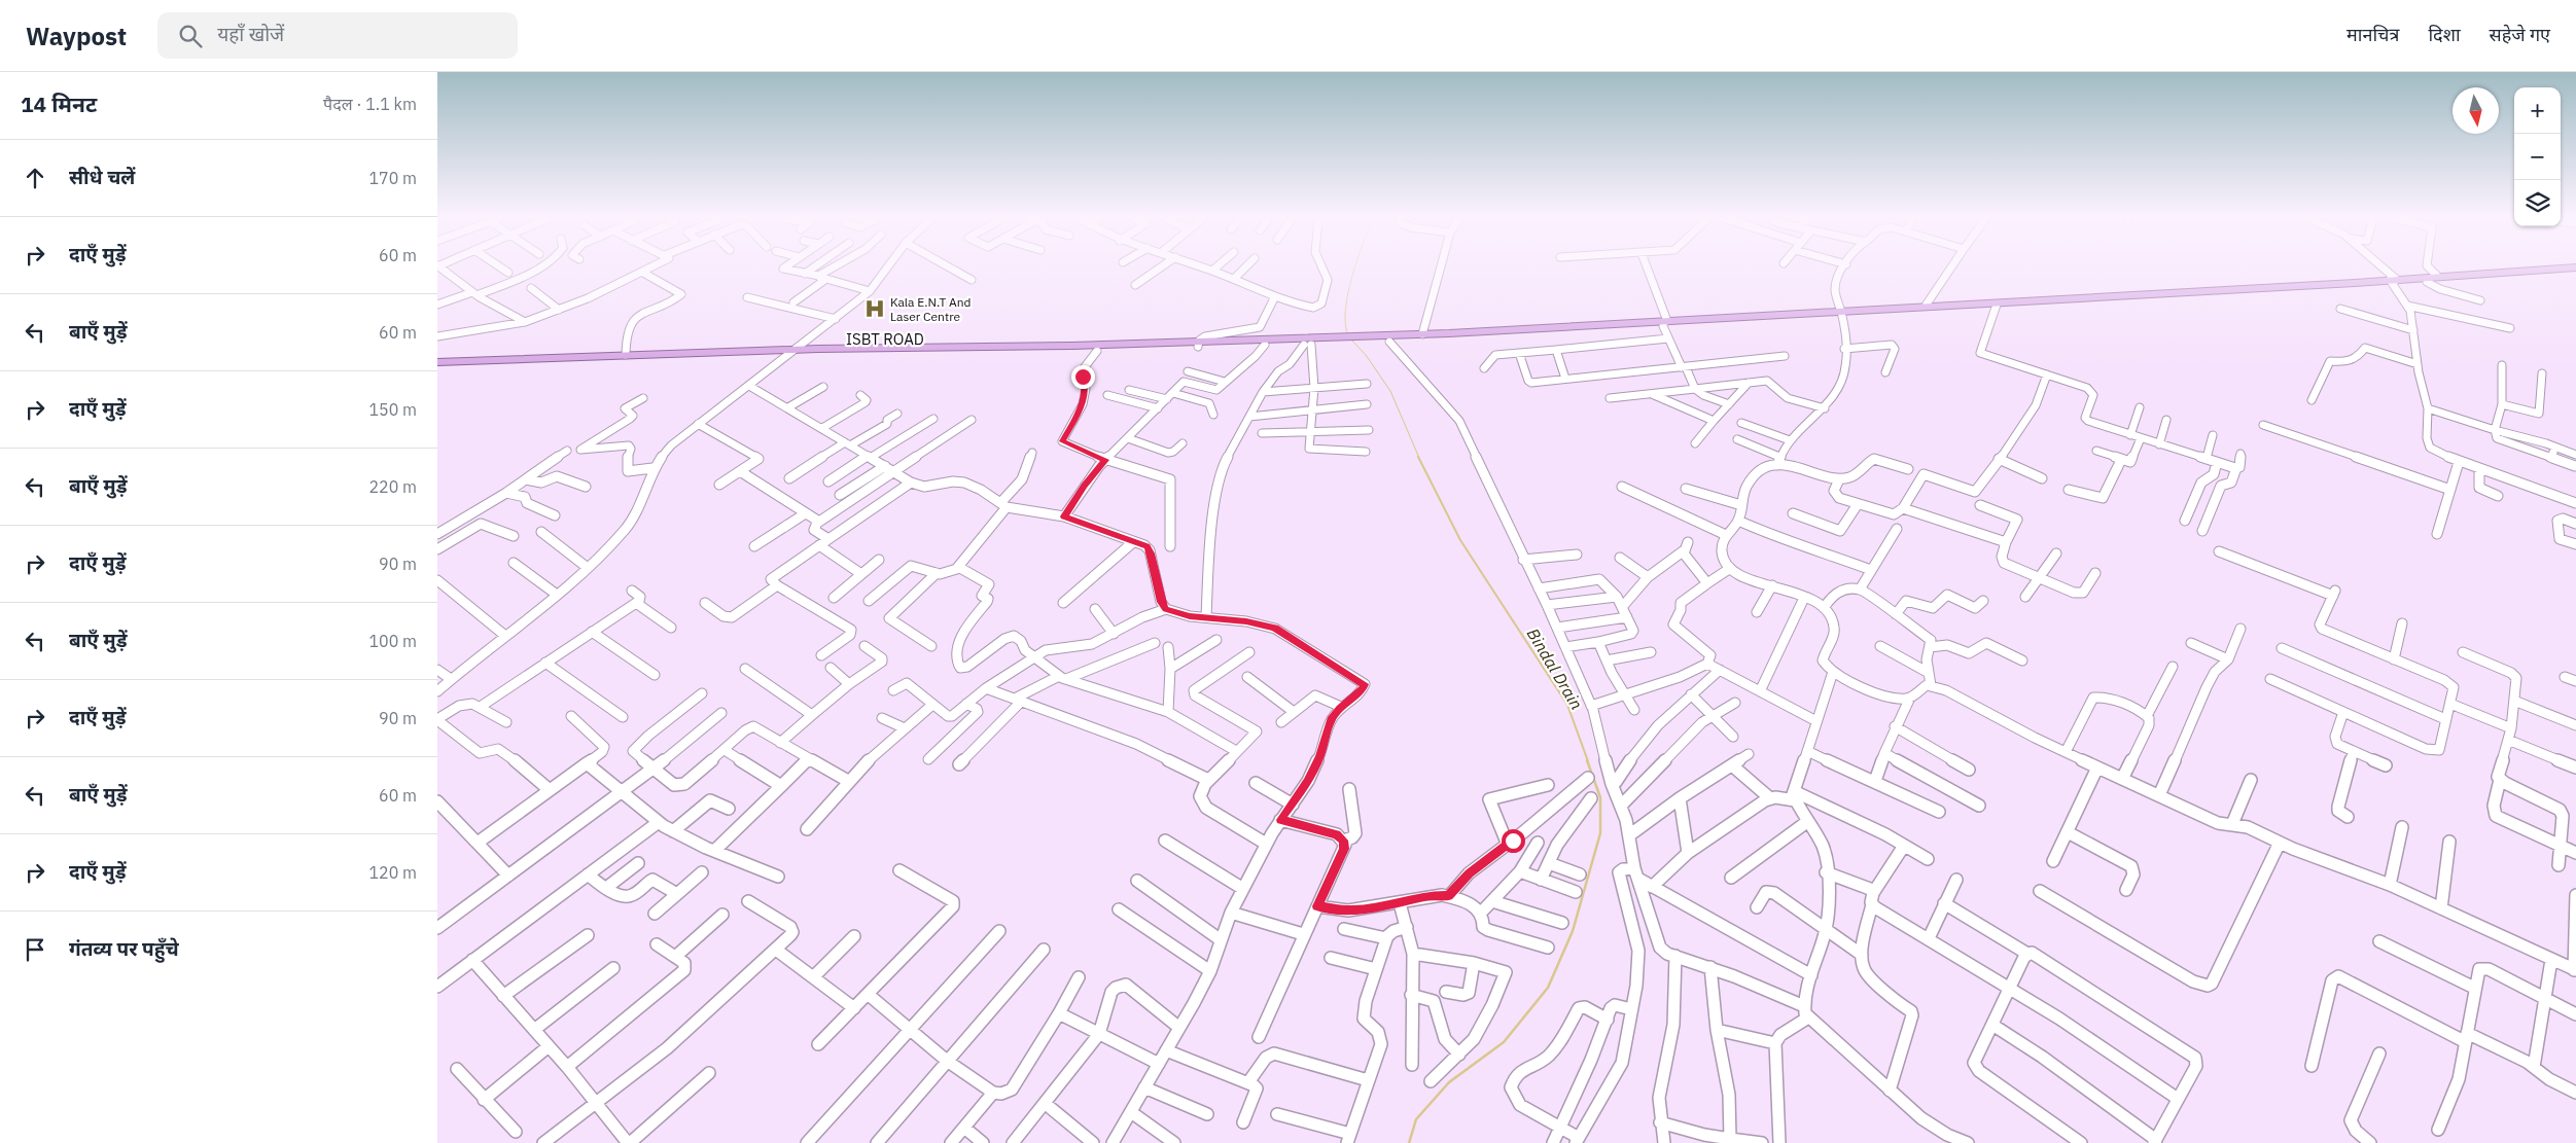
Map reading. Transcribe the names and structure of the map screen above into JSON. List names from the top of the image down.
{
  "streets": {
    "highway": ["ISBT ROAD"]
  },
  "water": ["Bindal Drain"],
  "places": {
    "hospital": ["Kala E.N.T And Laser Centre"]
  },
  "north": "bottom",
  "page": {
    "header": "Waypost",
    "search": "यहाँ खोजें",
    "nav": ["मानचित्र", "दिशा", "सहेजे गए"],
    "heading": ["14 मिनट", "पैदल · 1.1 km"],
    "map_buttons": ["+", "−"],
    "list": [
      ["सीधे चलें", "170 m"],
      ["दाएँ मुड़ें", "60 m"],
      ["बाएँ मुड़ें", "60 m"],
      ["दाएँ मुड़ें", "150 m"],
      ["बाएँ मुड़ें", "220 m"],
      ["दाएँ मुड़ें", "90 m"],
      ["बाएँ मुड़ें", "100 m"],
      ["दाएँ मुड़ें", "90 m"],
      ["बाएँ मुड़ें", "60 m"],
      ["दाएँ मुड़ें", "120 m"],
      "गंतव्य पर पहुँचे"
    ]
  }
}
